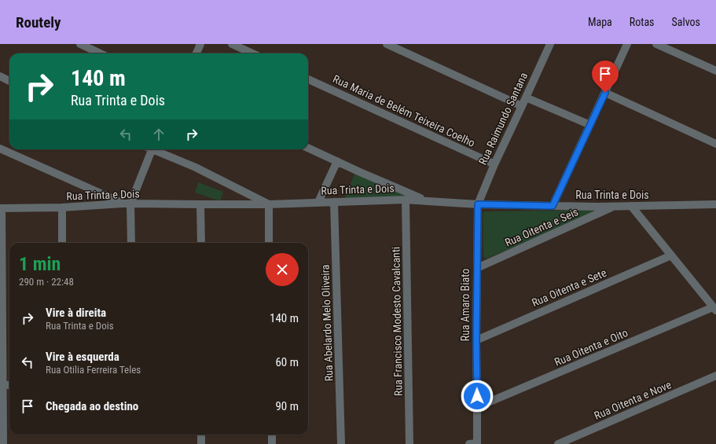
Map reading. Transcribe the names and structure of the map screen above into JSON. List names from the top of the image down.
{
  "streets": {
    "street": [
      "Rua Maria de Belém Teixeira Coelho",
      "Rua Raimundo Santana",
      "Rua Trinta e Dois",
      "Rua Oitenta e Seis",
      "Rua Oitenta e Sete",
      "Rua Amaro Biato",
      "Rua Francisco Modesto Cavalcanti",
      "Rua Abelardo Melo Oliveira",
      "Rua Oitenta e Oito",
      "Rua Oitenta e Nove"
    ]
  },
  "crossings": [
    ["Rua Maria de Belém Teixeira Coelho", "Rua Raimundo Santana"],
    ["Rua Raimundo Santana", "Rua Trinta e Dois"],
    ["Rua Raimundo Santana", "Rua Amaro Biato"],
    ["Rua Trinta e Dois", "Rua Oitenta e Seis"],
    ["Rua Trinta e Dois", "Rua Amaro Biato"],
    ["Rua Trinta e Dois", "Rua Francisco Modesto Cavalcanti"],
    ["Rua Trinta e Dois", "Rua Abelardo Melo Oliveira"],
    ["Rua Oitenta e Seis", "Rua Amaro Biato"],
    ["Rua Oitenta e Sete", "Rua Amaro Biato"],
    ["Rua Amaro Biato", "Rua Oitenta e Oito"]
  ],
  "page": {
    "header": "Routely",
    "nav": ["Mapa", "Rotas", "Salvos"],
    "turn": ["140 m", "Rua Trinta e Dois"],
    "heading": ["1 min", "290 m · 22:48"],
    "list": [
      {
        "name": "Vire à direita",
        "note": "Rua Trinta e Dois",
        "value": "140 m"
      },
      {
        "name": "Vire à esquerda",
        "note": "Rua Otilia Ferreira Teles",
        "value": "60 m"
      },
      {
        "name": "Chegada ao destino",
        "value": "90 m"
      }
    ]
  }
}
